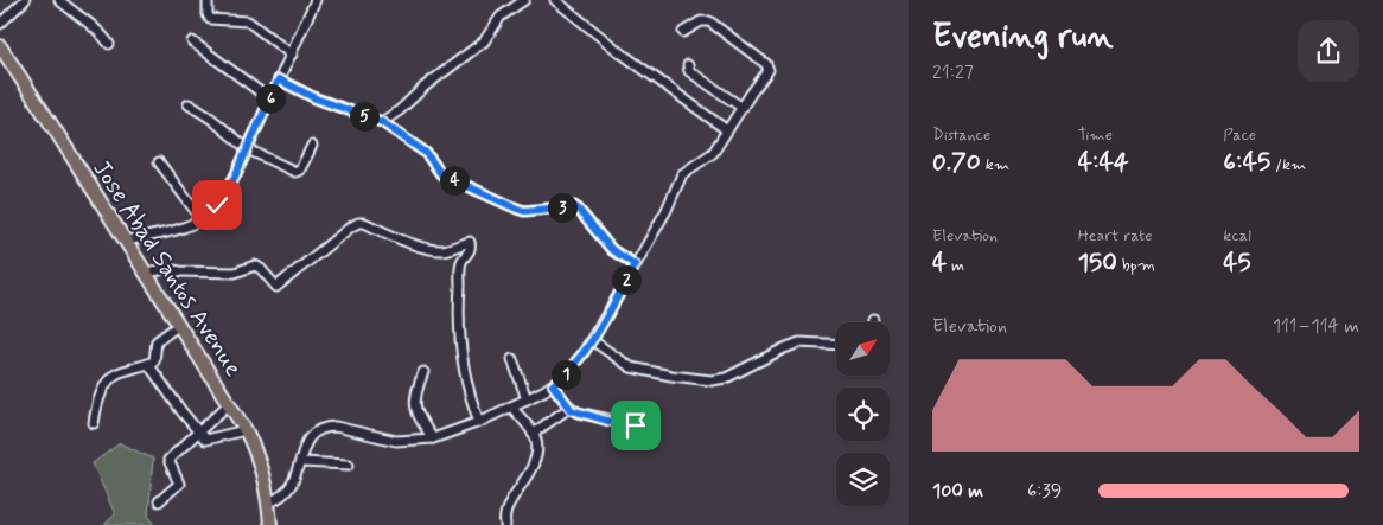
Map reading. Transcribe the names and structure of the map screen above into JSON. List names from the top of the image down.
{
  "streets": {
    "highway": ["Jose Abad Santos Avenue"]
  },
  "north": "top right",
  "page": {
    "heading": ["Evening run", "21:27"],
    "pins": [
      "6",
      "5",
      "4",
      "3",
      "2",
      "1"
    ],
    "stats": [
      ["Distance", "0.70 km"],
      ["Time", "4:44"],
      ["Pace", "6:45 /km"],
      ["Elevation", "4 m"],
      ["Heart rate", "150 bpm"],
      ["kcal", "45"]
    ],
    "chart": ["Elevation", "111–114 m"],
    "list": [
      {
        "name": "100 m",
        "note": "6:39"
      }
    ]
  }
}
